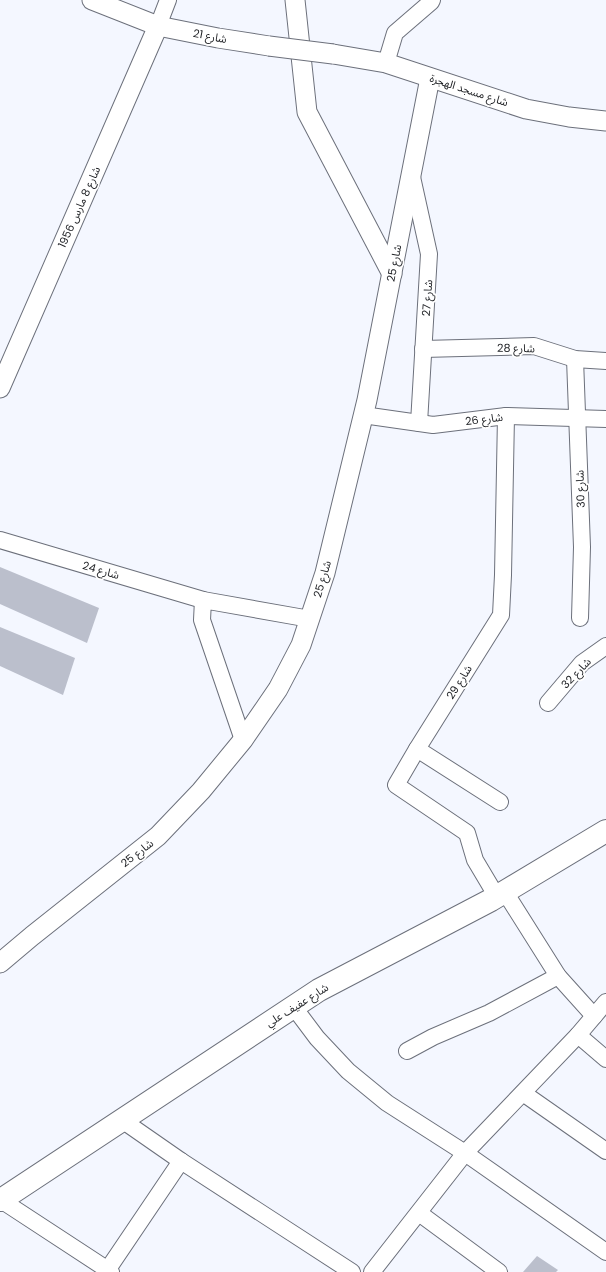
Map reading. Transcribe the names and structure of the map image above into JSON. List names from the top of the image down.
{
  "streets": {
    "main road": ["شارع عفيف علي"],
    "street": [
      "شارع 21",
      "شارع مسجد الهجرة",
      "شارع 8 مارس 1956",
      "شارع 25",
      "شارع 27",
      "شارع 28",
      "شارع 26",
      "شارع 30",
      "شارع 24",
      "شارع 32",
      "شارع 29"
    ]
  },
  "crossings": [
    ["شارع 21", "شارع مسجد الهجرة"],
    ["شارع 21", "شارع 8 مارس 1956"],
    ["شارع مسجد الهجرة", "شارع 25"],
    ["شارع 25", "شارع 27"],
    ["شارع 25", "شارع 26"],
    ["شارع 25", "شارع 24"],
    ["شارع 27", "شارع 28"],
    ["شارع 27", "شارع 26"],
    ["شارع 28", "شارع 30"],
    ["شارع 26", "شارع 30"],
    ["شارع 26", "شارع 29"],
    ["شارع 29", "شارع عفيف علي"]
  ]
}
